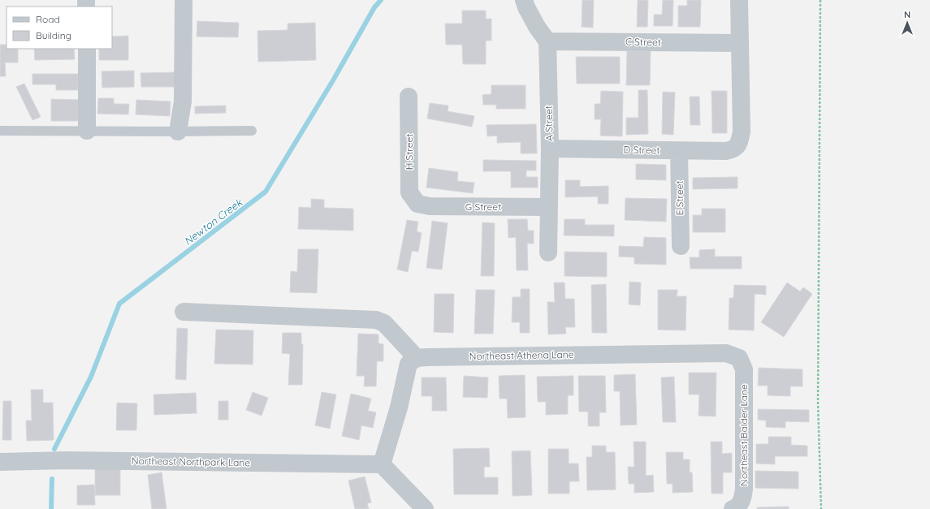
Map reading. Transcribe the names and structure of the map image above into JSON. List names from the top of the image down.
{
  "streets": {
    "street": [
      "C Street",
      "A Street",
      "D Street",
      "H Street",
      "E Street",
      "G Street",
      "Northeast Athena Lane",
      "Northeast Balder Lane",
      "Northeast Northpark Lane"
    ]
  },
  "crossings": [
    ["C Street", "A Street"],
    ["C Street", "D Street"],
    ["A Street", "D Street"],
    ["A Street", "G Street"],
    ["D Street", "E Street"],
    ["H Street", "G Street"],
    ["Northeast Athena Lane", "Northeast Balder Lane"]
  ],
  "water": ["Newton Creek"],
  "legend": ["Road", "Building"],
  "north": "top"
}
